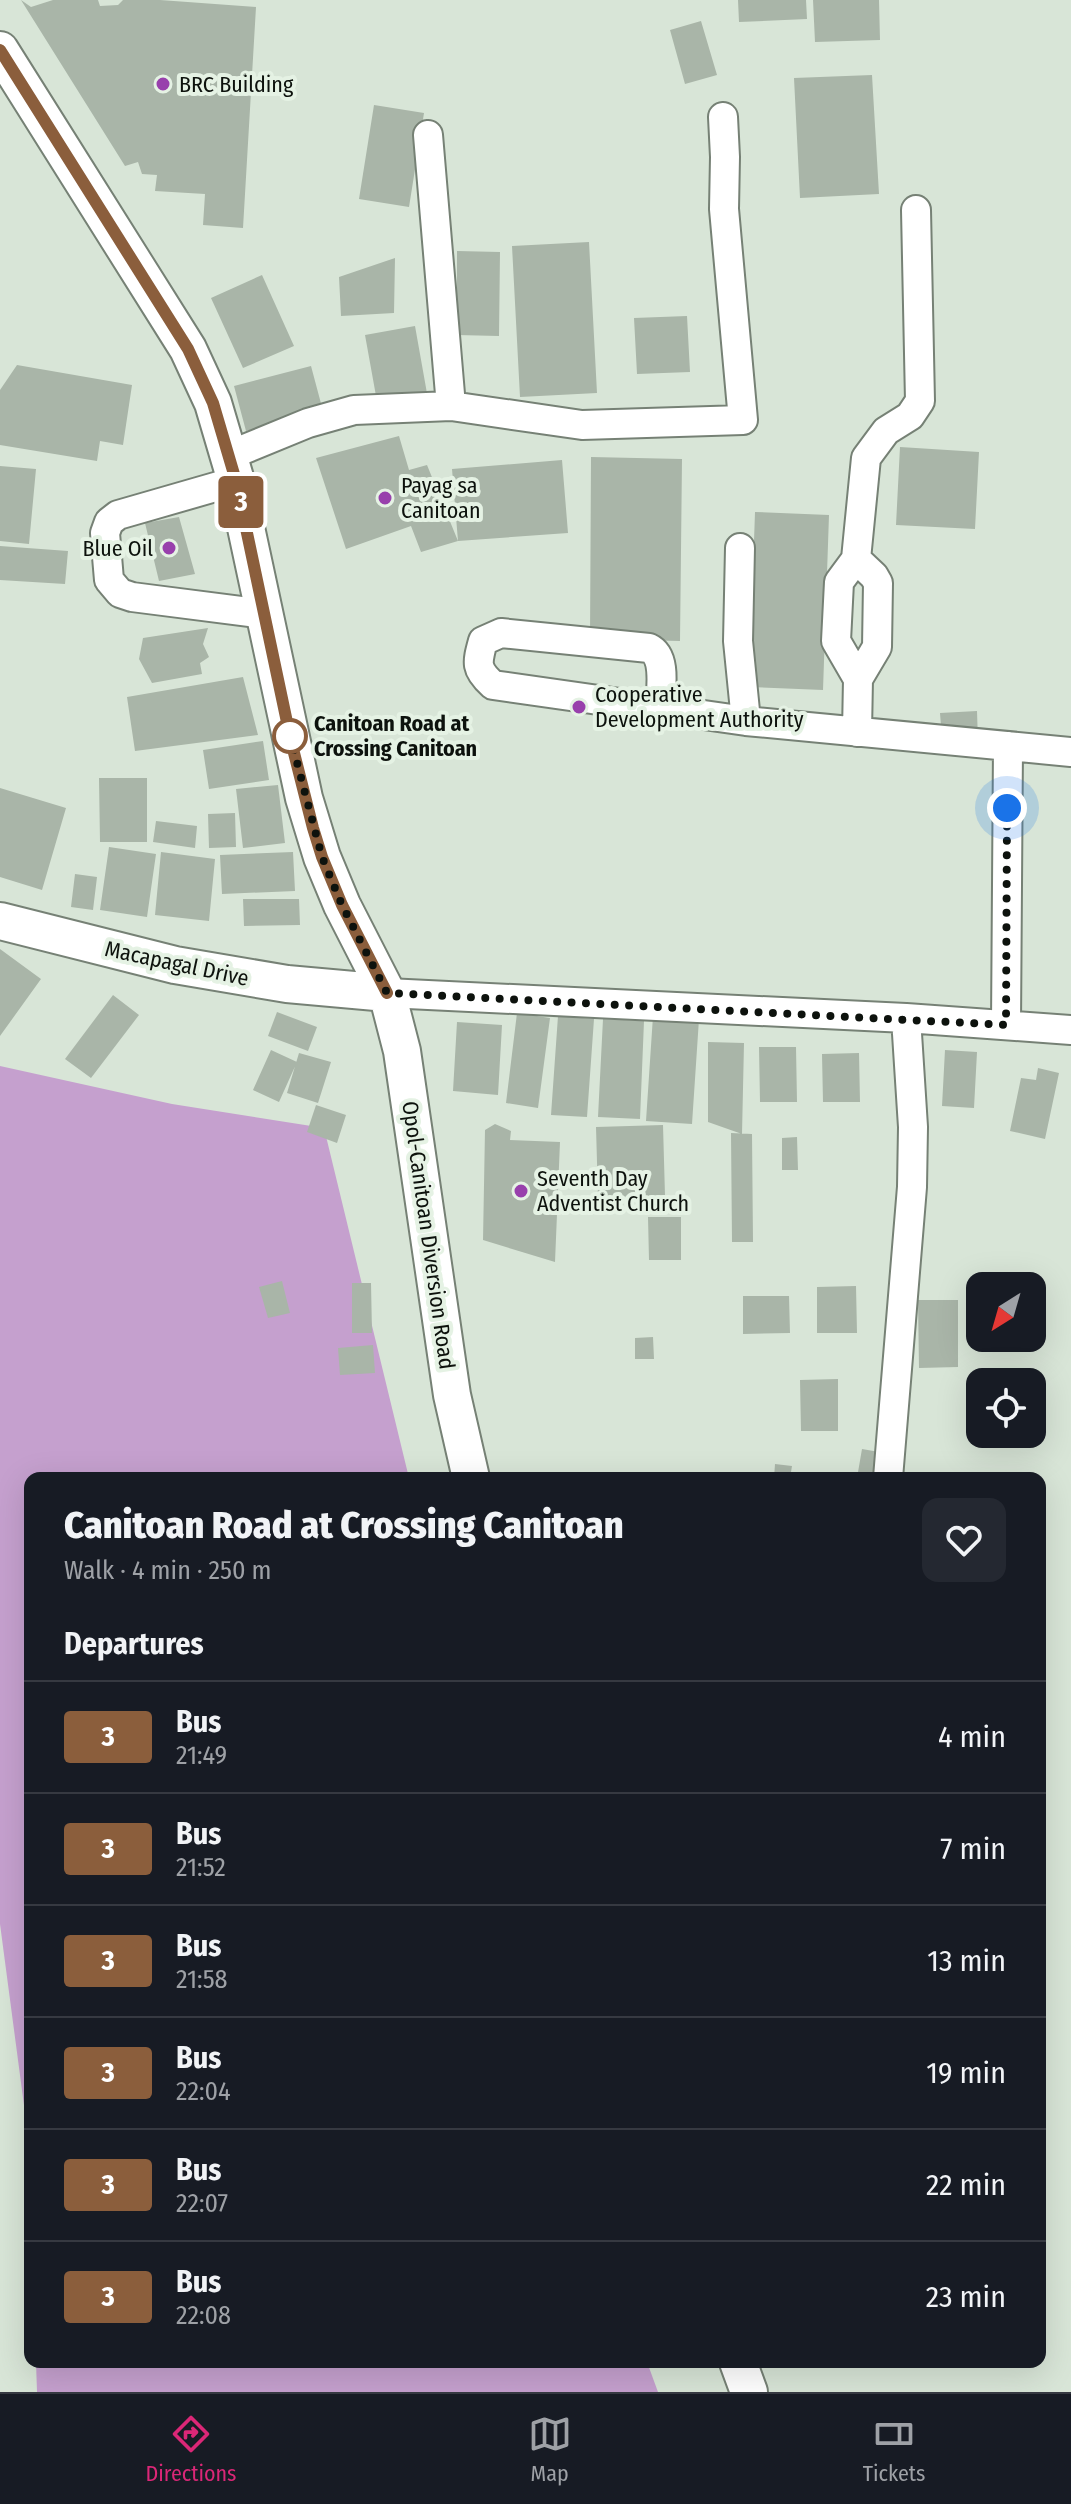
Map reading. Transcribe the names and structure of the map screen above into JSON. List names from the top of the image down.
{
  "streets": {
    "main road": ["Macapagal Drive", "Opol-Canitoan Diversion Road"]
  },
  "crossings": [
    ["Macapagal Drive", "Opol-Canitoan Diversion Road"]
  ],
  "places": [
    "BRC Building",
    "Payag sa Canitoan",
    "Blue Oil",
    "Cooperative Development Authority",
    "Canitoan Road at Crossing Canitoan",
    "Seventh Day Adventist Church"
  ],
  "lines": ["bus line 3"],
  "north": "bottom left",
  "page": {
    "on_map": "3",
    "heading": [
      ["Canitoan Road at Crossing Canitoan", "Walk · 4 min · 250 m"],
      "Departures"
    ],
    "list": [
      {
        "mark": "3",
        "name": "Bus",
        "note": "21:49",
        "value": "4 min"
      },
      {
        "mark": "3",
        "name": "Bus",
        "note": "21:52",
        "value": "7 min"
      },
      {
        "mark": "3",
        "name": "Bus",
        "note": "21:58",
        "value": "13 min"
      },
      {
        "mark": "3",
        "name": "Bus",
        "note": "22:04",
        "value": "19 min"
      },
      {
        "mark": "3",
        "name": "Bus",
        "note": "22:07",
        "value": "22 min"
      },
      {
        "mark": "3",
        "name": "Bus",
        "note": "22:08",
        "value": "23 min"
      }
    ],
    "tabs": ["Directions", "Map", "Tickets"]
  }
}
